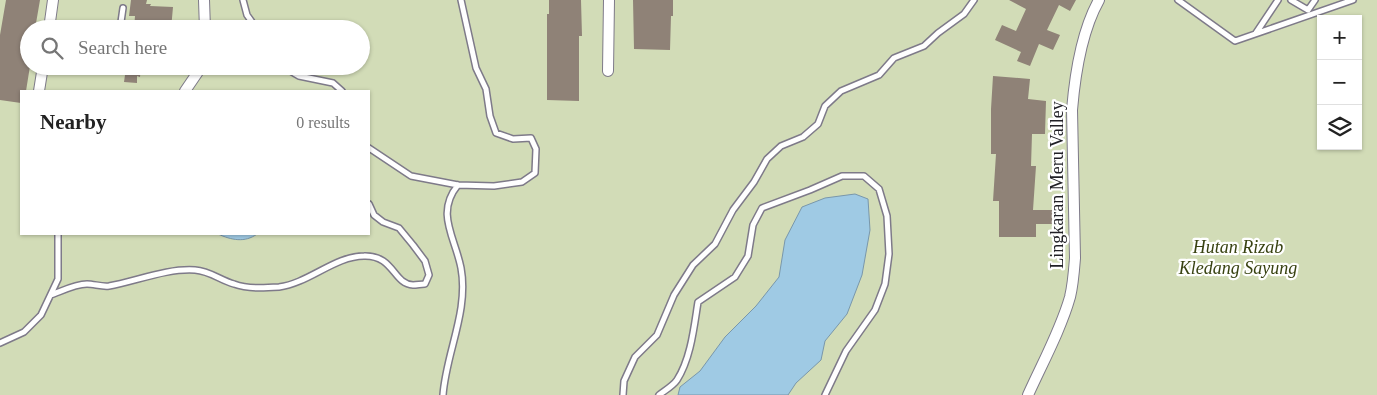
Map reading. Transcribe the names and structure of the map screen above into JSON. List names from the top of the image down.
{
  "streets": {
    "street": ["Lingkaran Meru Valley"]
  },
  "parks": ["Hutan Rizab Kledang Sayung"],
  "page": {
    "map_buttons": ["+", "−"],
    "search": "Search here",
    "heading": ["Nearby", "0 results"]
  }
}
